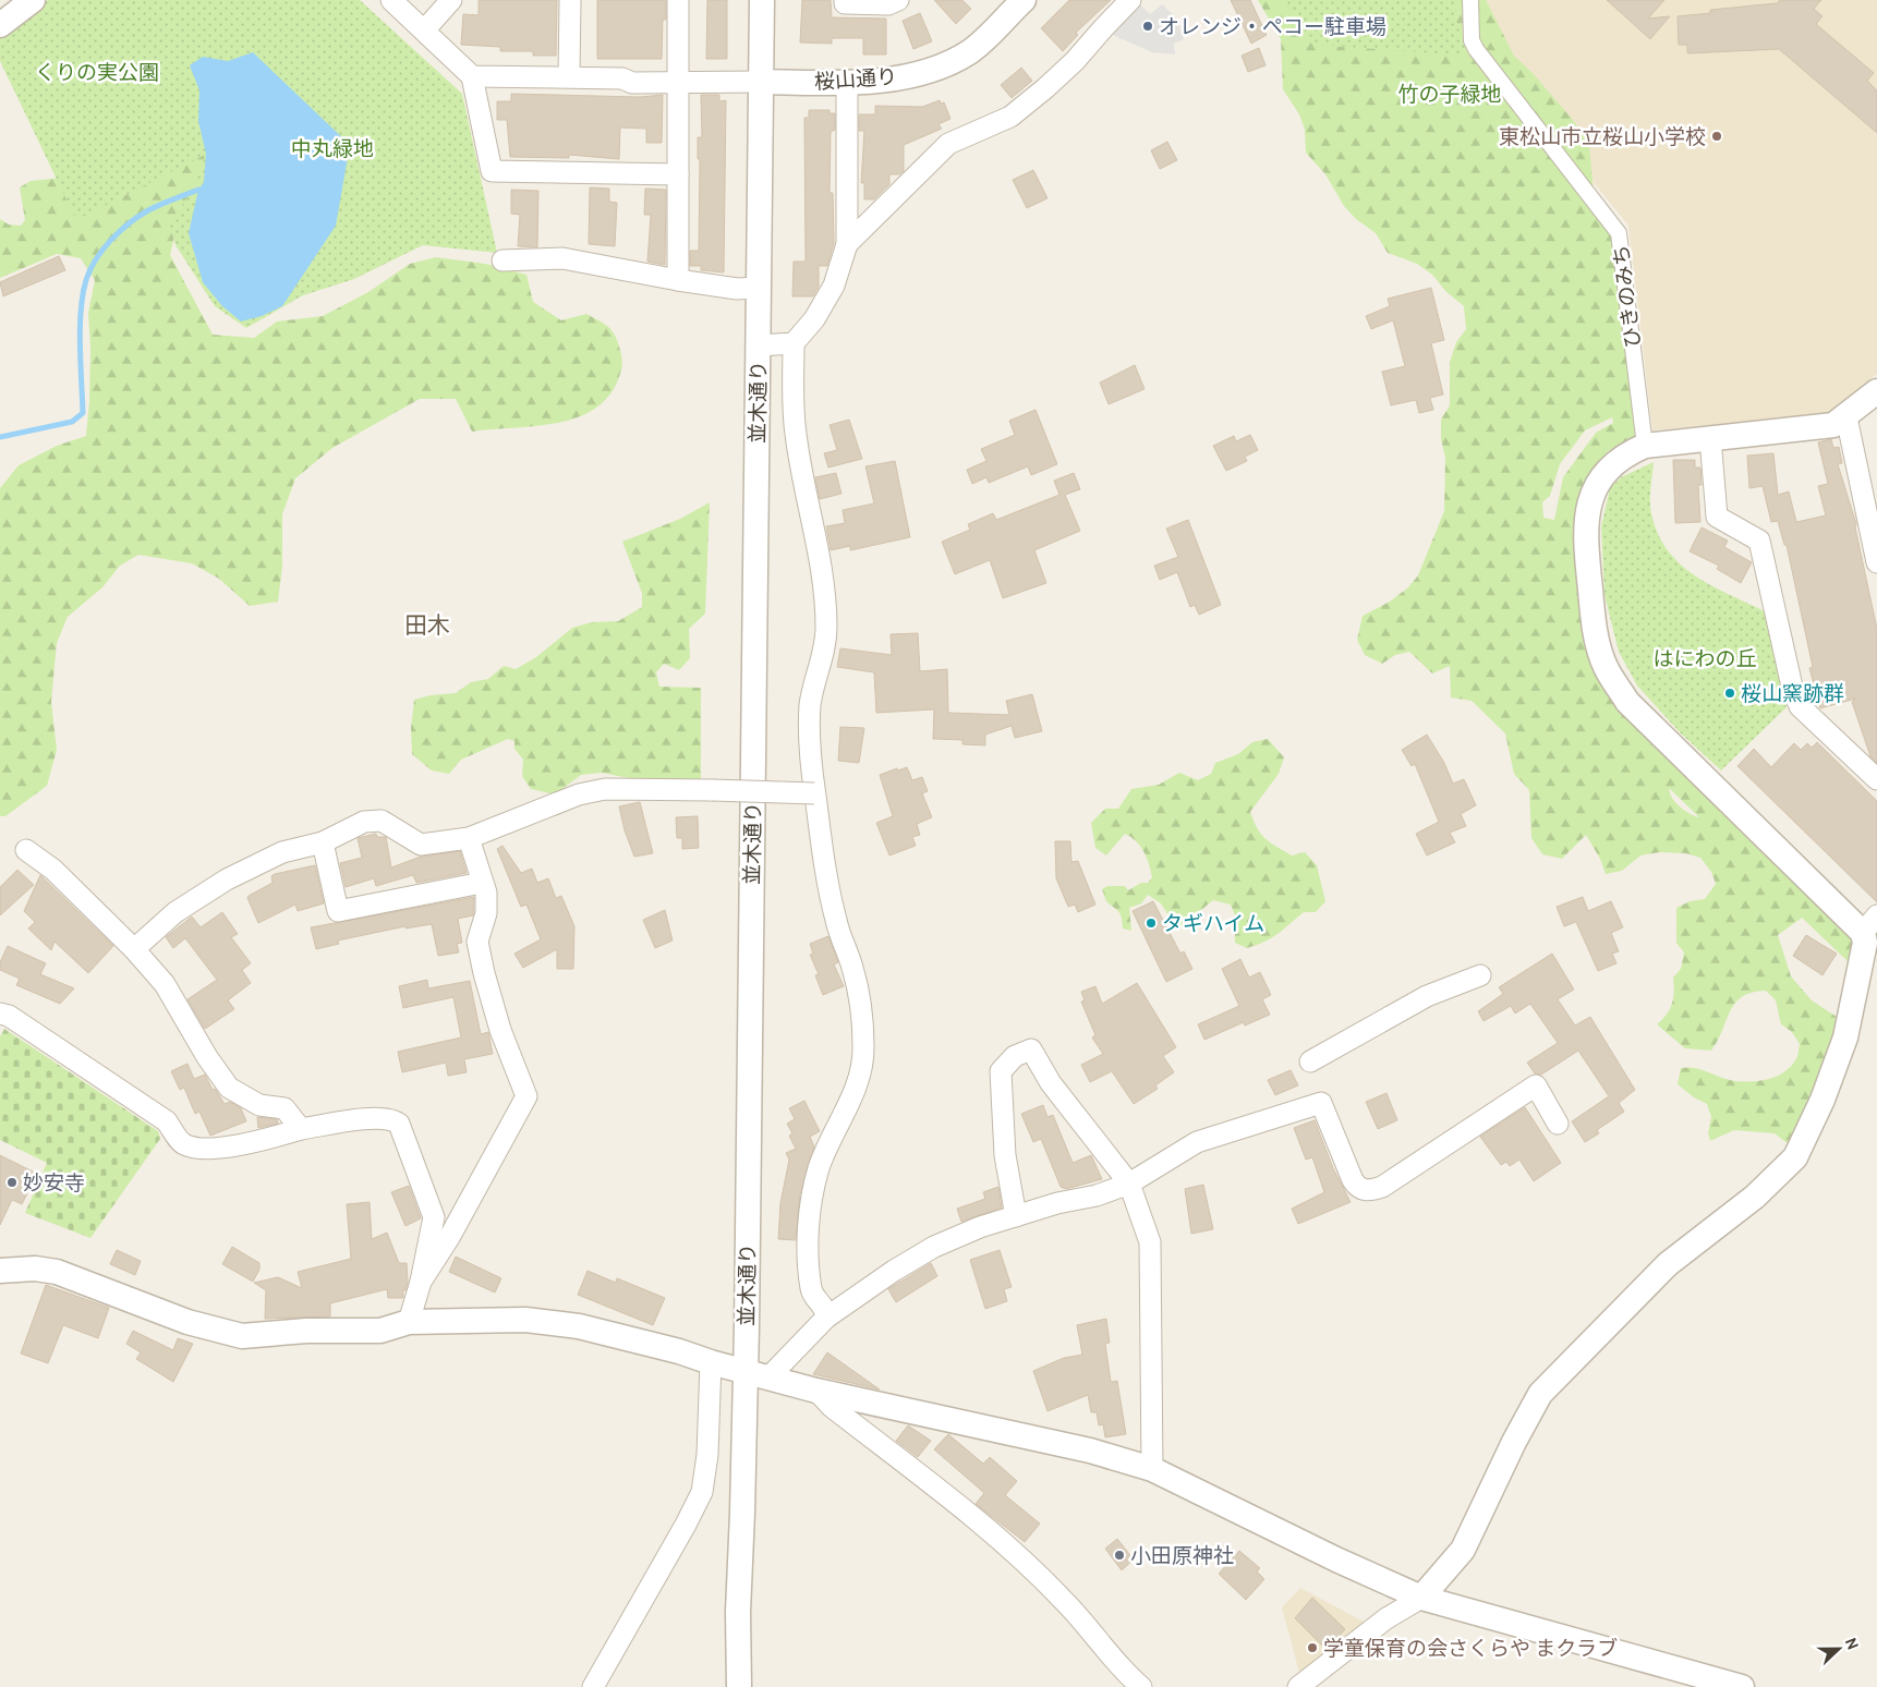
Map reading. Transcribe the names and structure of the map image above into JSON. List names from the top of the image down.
{
  "streets": {
    "street": ["桜山通り", "ひきのみち", "並木通り"]
  },
  "crossings": [
    ["桜山通り", "並木通り"]
  ],
  "districts": ["田木"],
  "parks": [
    "くりの実公園",
    "竹の子緑地",
    "中丸緑地",
    "はにわの丘"
  ],
  "places": [
    "オレンジ・ペコー駐車場",
    "東松山市立桜山小学校",
    "桜山窯跡群",
    "タギハイム",
    "妙安寺",
    "小田原神社",
    "学童保育の会さくらや まクラブ"
  ],
  "north": "right"
}
